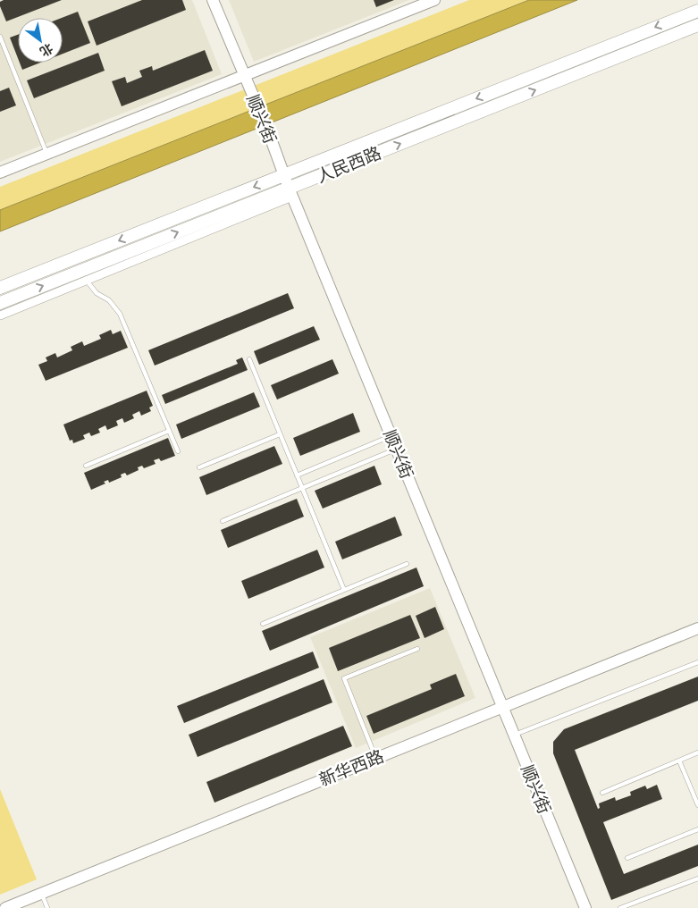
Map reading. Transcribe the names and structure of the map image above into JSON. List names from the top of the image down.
{
  "streets": {
    "main road": ["人民西路"],
    "street": ["顺兴街", "新华西路"]
  },
  "crossings": [
    ["顺兴街", "人民西路"],
    ["顺兴街", "新华西路"]
  ],
  "north": "bottom right"
}
